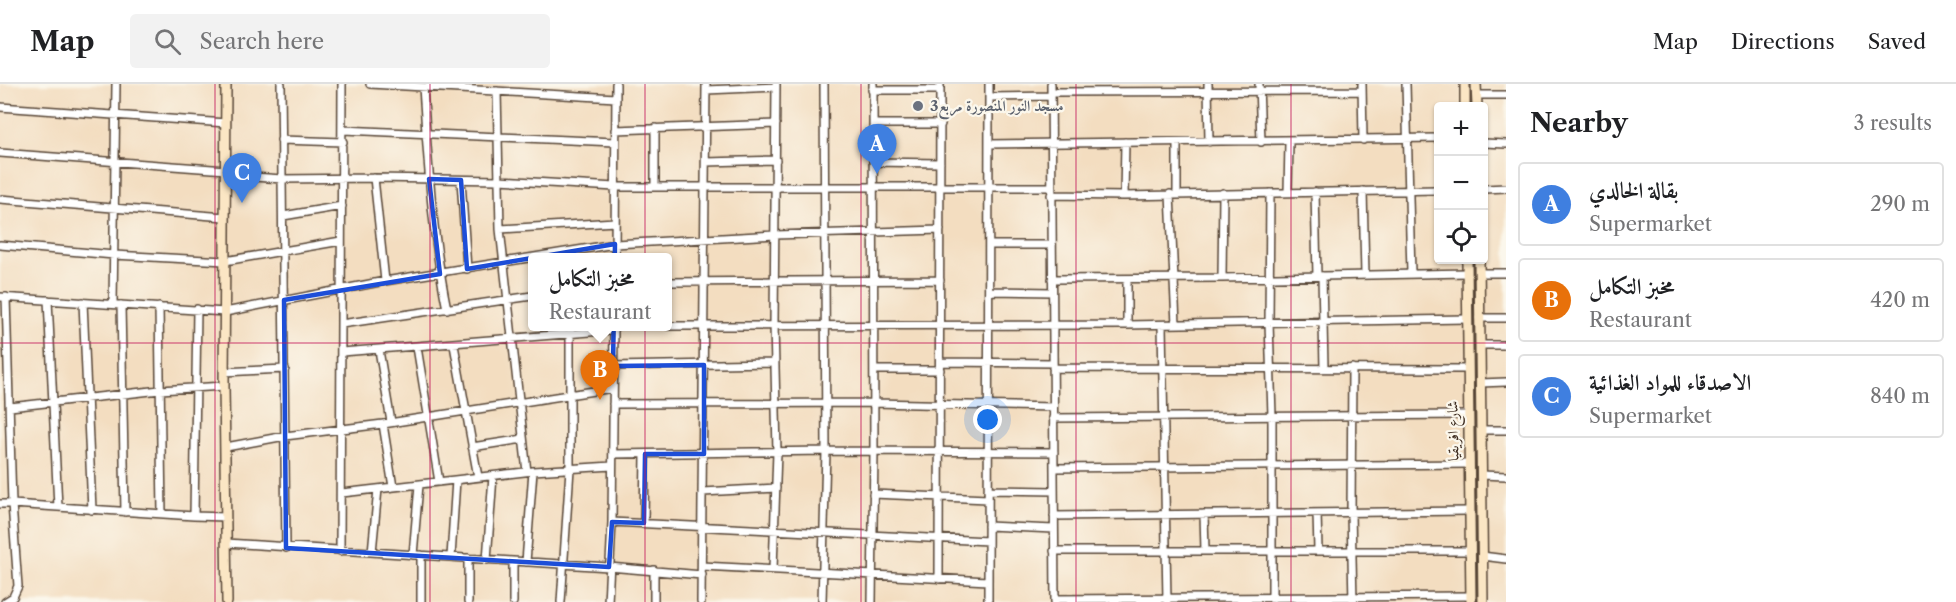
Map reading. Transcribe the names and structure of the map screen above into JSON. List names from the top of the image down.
{
  "streets": {
    "street": ["شارع افريقيا"]
  },
  "places": ["مسجد النور المنصورة مربع3"],
  "page": {
    "header": "Map",
    "search": "Search here",
    "nav": ["Map", "Directions", "Saved"],
    "heading": ["Nearby", "3 results"],
    "map_buttons": ["+", "−"],
    "pins": ["A", "C", "B"],
    "list": [
      {
        "mark": "A",
        "name": "بقالة الخالدي",
        "note": "Supermarket",
        "value": "290 m"
      },
      {
        "mark": "B",
        "name": "مخبز التكامل",
        "note": "Restaurant",
        "value": "420 m"
      },
      {
        "mark": "C",
        "name": "الاصدقاء للمواد الغذائية",
        "note": "Supermarket",
        "value": "840 m"
      }
    ],
    "popup": ["مخبز التكامل", "Restaurant"]
  }
}
